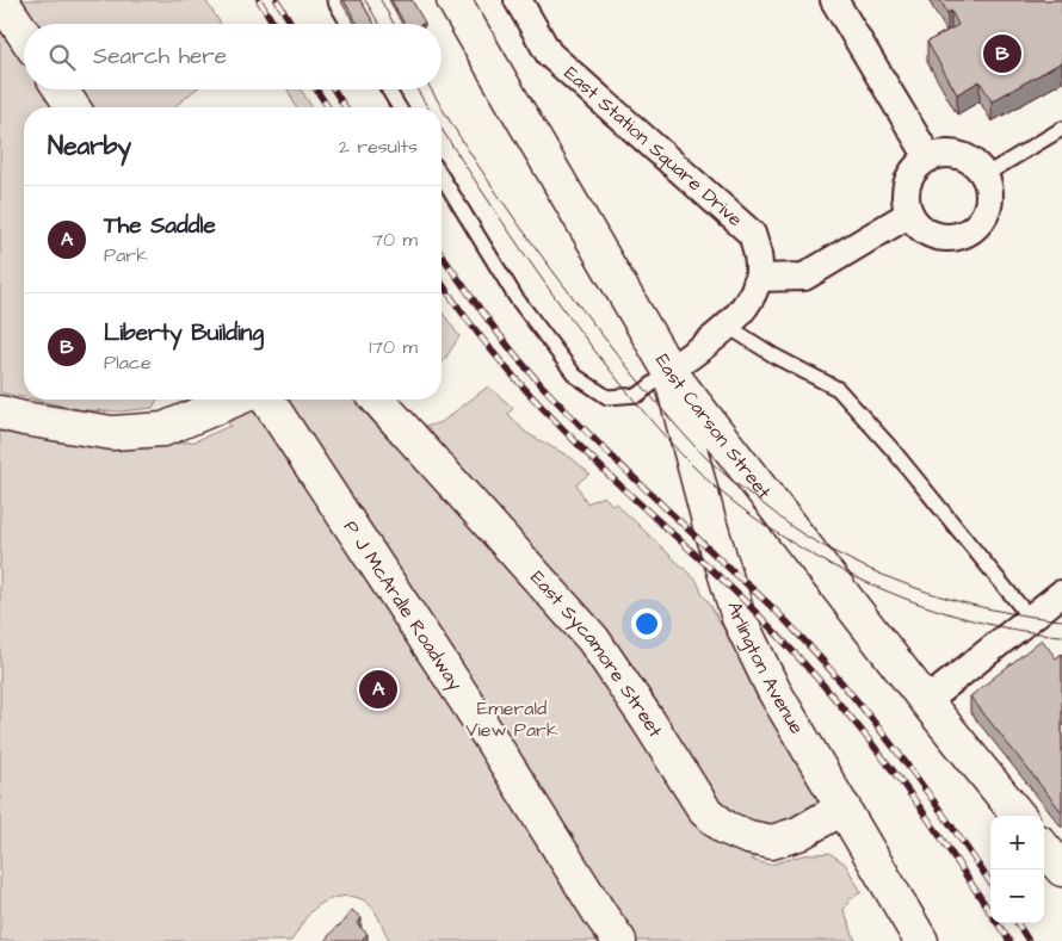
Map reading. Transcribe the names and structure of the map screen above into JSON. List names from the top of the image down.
{
  "streets": {
    "main road": [
      "East Carson Street",
      "P J McArdle Roadway",
      "East Sycamore Street",
      "Arlington Avenue"
    ],
    "street": ["East Station Square Drive"]
  },
  "crossings": [
    ["East Station Square Drive", "East Carson Street"],
    ["East Station Square Drive", "Arlington Avenue"],
    ["East Carson Street", "Arlington Avenue"],
    ["East Sycamore Street", "Arlington Avenue"]
  ],
  "parks": ["Emerald View Park"],
  "page": {
    "search": "Search here",
    "pins": ["B", "A"],
    "heading": ["Nearby", "2 results"],
    "list": [
      {
        "mark": "A",
        "name": "The Saddle",
        "note": "Park",
        "value": "70 m"
      },
      {
        "mark": "B",
        "name": "Liberty Building",
        "note": "Place",
        "value": "170 m"
      }
    ],
    "map_buttons": ["+", "−"]
  }
}
